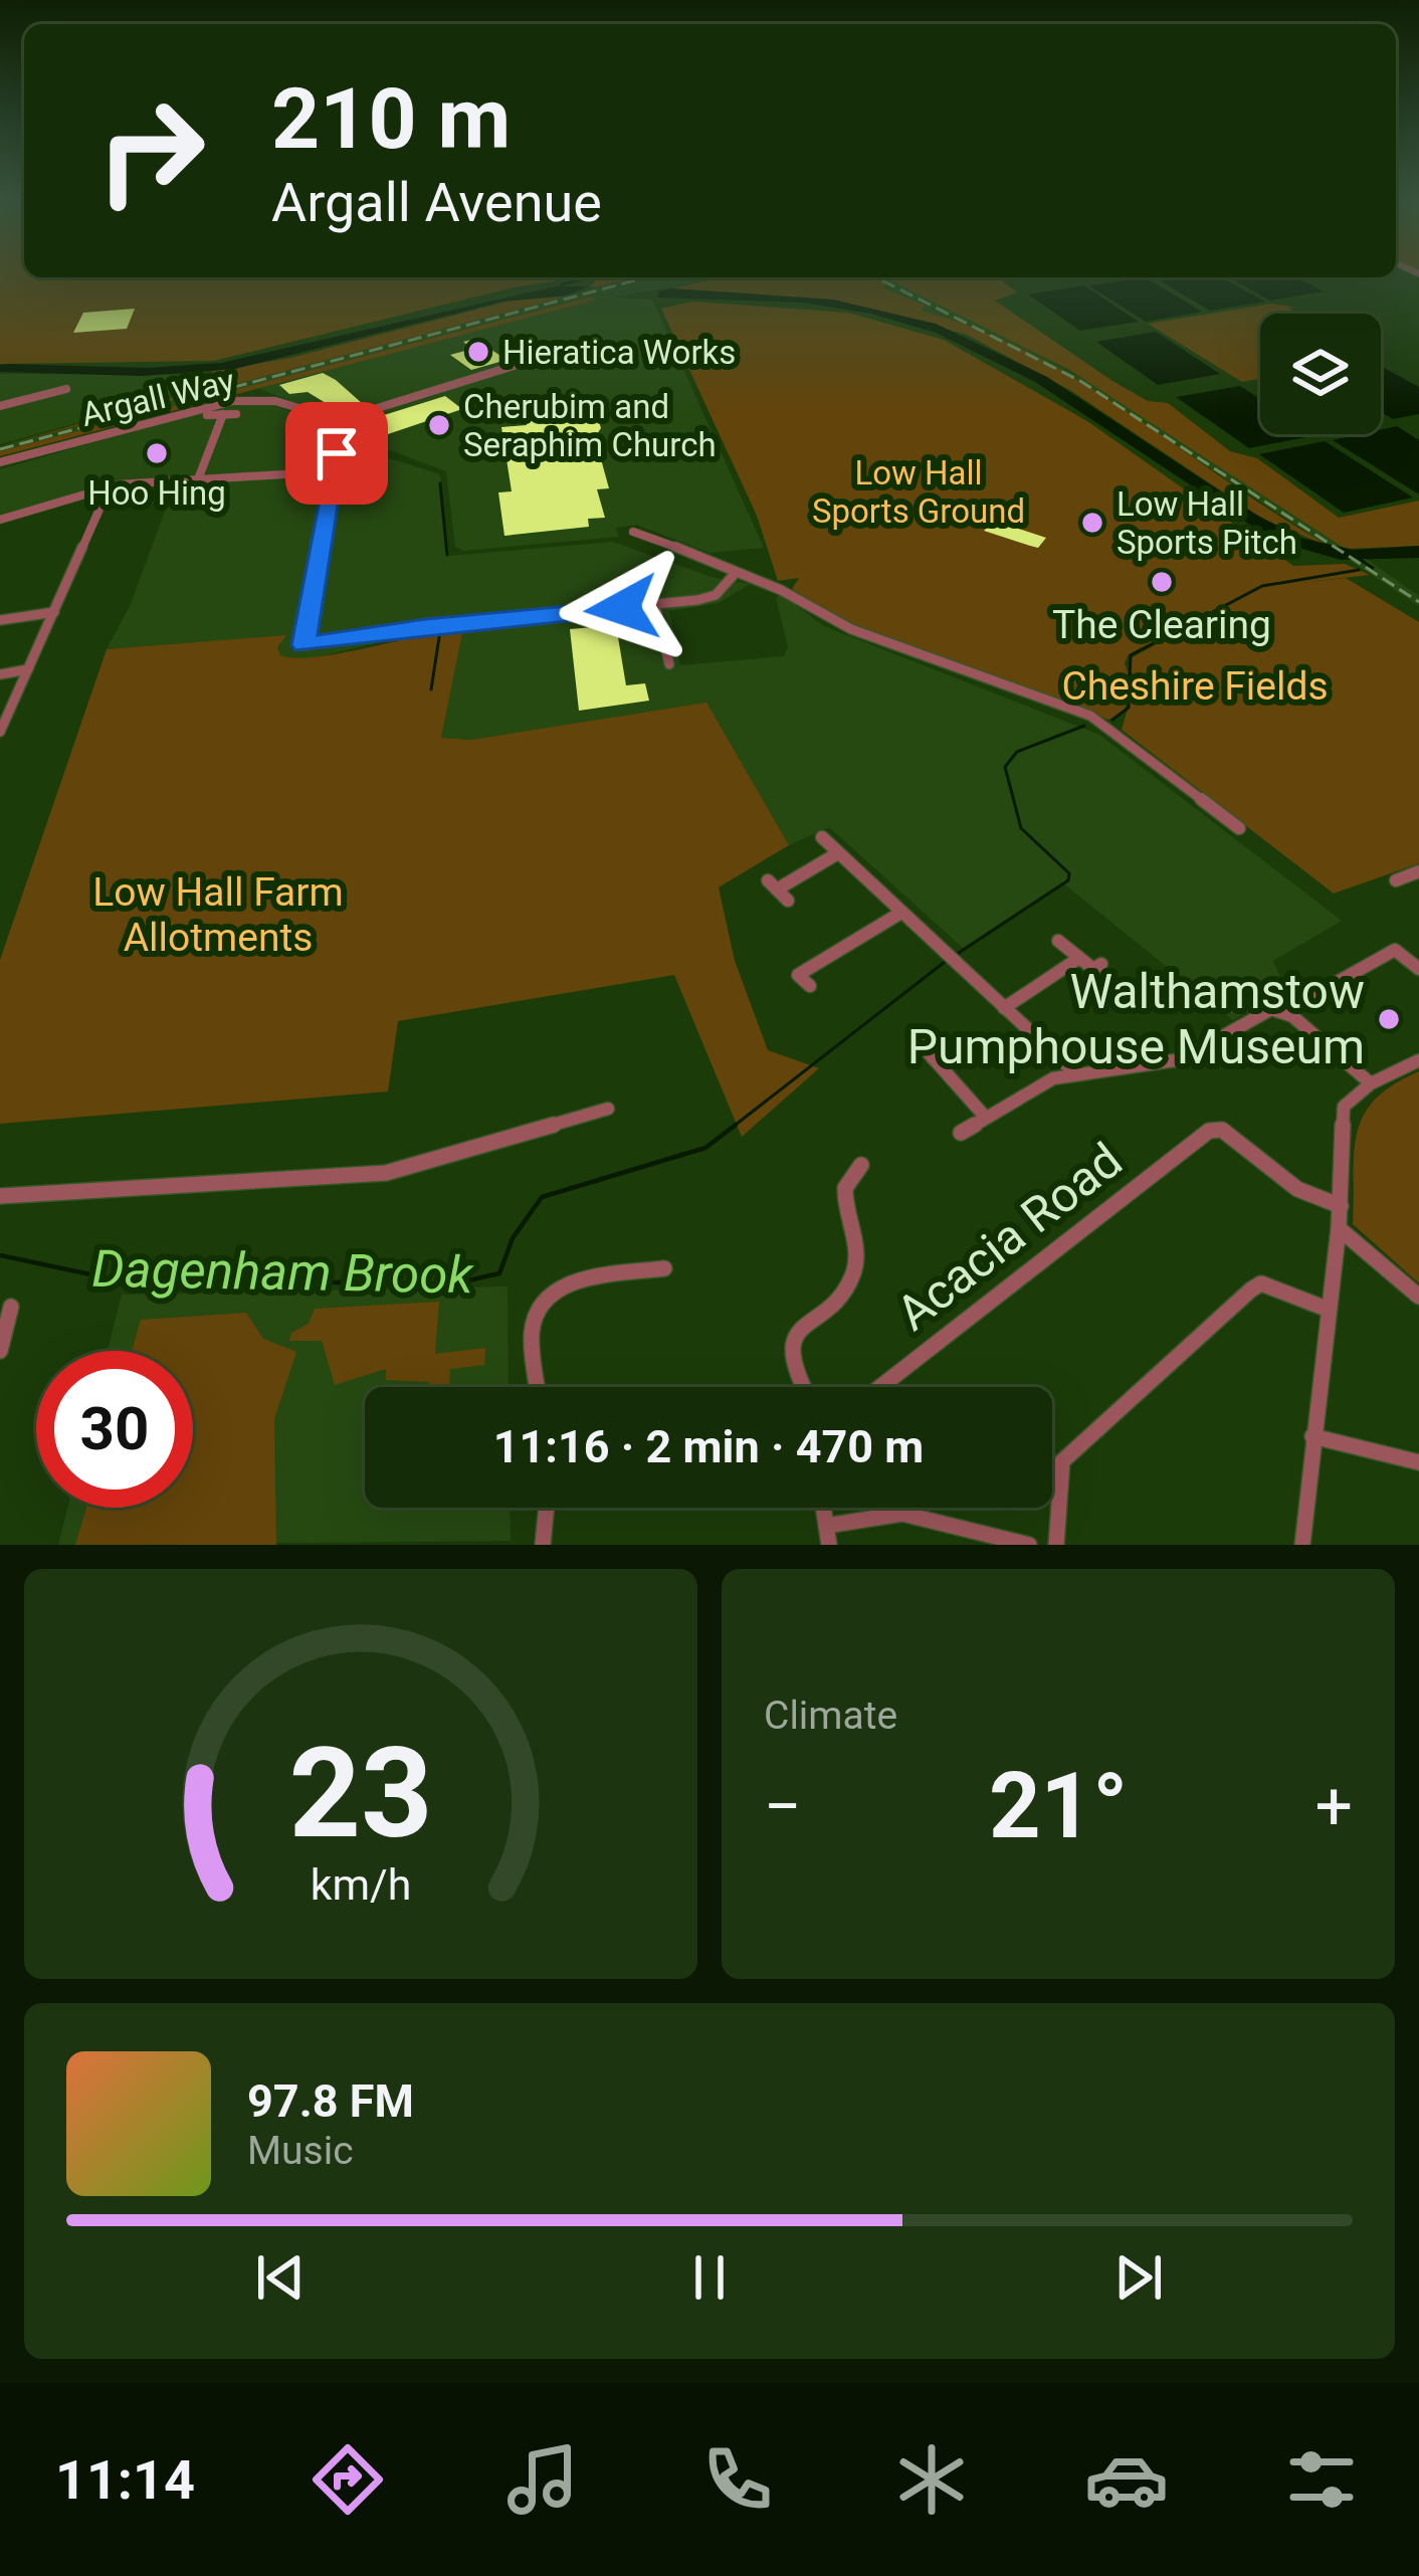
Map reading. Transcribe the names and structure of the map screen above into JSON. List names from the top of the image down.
{
  "streets": {
    "street": ["Argall Way", "Acacia Road"]
  },
  "water": ["Dagenham Brook"],
  "parks": ["Low Hall Sports Ground", "Cheshire Fields", "Low Hall Farm Allotments"],
  "places": [
    "Hieratica Works",
    "Cherubim and Seraphim Church",
    "Hoo Hing",
    "Low Hall Sports Pitch",
    "The Clearing",
    "Walthamstow Pumphouse Museum"
  ],
  "page": {
    "turn": ["210 m", "Argall Avenue"],
    "limit": "30",
    "trip": "11:16 · 2 min · 470 m",
    "tile": "Climate",
    "heat": ["−", "21°", "+"],
    "song": ["97.8 FM", "Music"],
    "tabs": "11:14",
    "gauge": ["23", "km/h"]
  }
}
